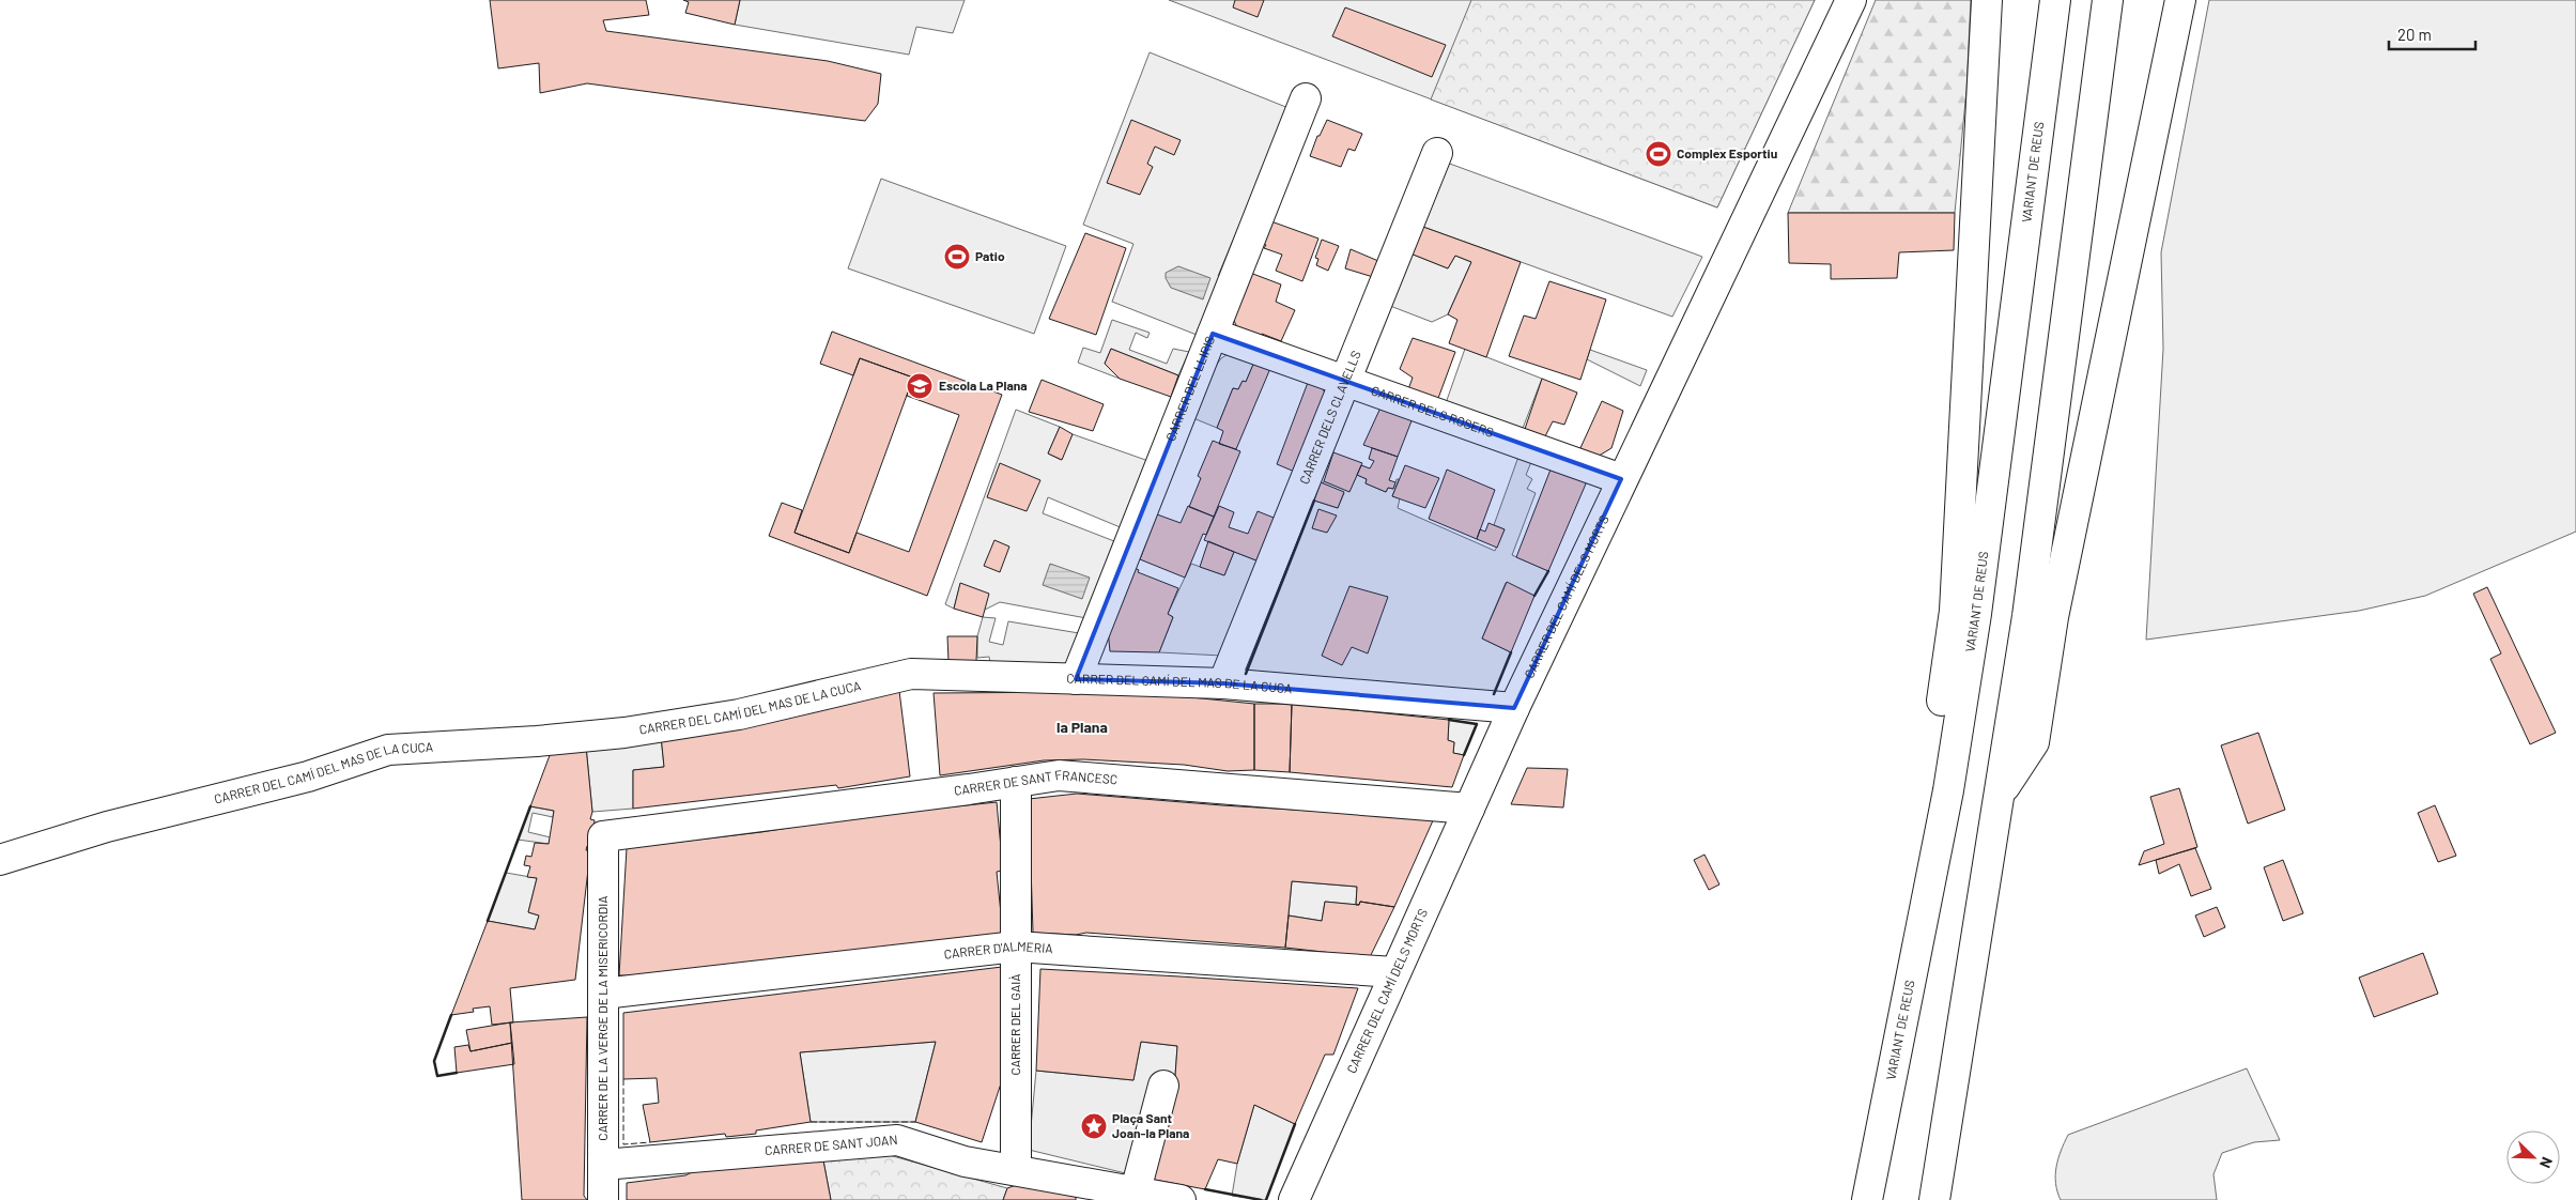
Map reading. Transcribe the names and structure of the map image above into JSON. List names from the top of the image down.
{
  "streets": {
    "main road": [
      "VARIANT DE REUS",
      "CARRER DEL LLIRIS",
      "CARRER DELS ROSERS",
      "CARRER DELS CLAVELLS",
      "CARRER DEL CAMÍ DELS MORTS",
      "CARRER DEL CAMÍ DEL MAS DE LA CUCA",
      "CARRER DE SANT FRANCESC",
      "CARRER D'ALMERIA",
      "CARRER DE LA VERGE DE LA MISERICORDIA",
      "CARRER DEL GAIÀ",
      "CARRER DE SANT JOAN"
    ]
  },
  "crossings": [
    ["CARRER DEL LLIRIS", "CARRER DELS ROSERS"],
    ["CARRER DEL LLIRIS", "CARRER DEL CAMÍ DEL MAS DE LA CUCA"],
    ["CARRER DELS ROSERS", "CARRER DELS CLAVELLS"],
    ["CARRER DELS ROSERS", "CARRER DEL CAMÍ DELS MORTS"],
    ["CARRER DELS CLAVELLS", "CARRER DEL CAMÍ DEL MAS DE LA CUCA"],
    ["CARRER DEL CAMÍ DELS MORTS", "CARRER DEL CAMÍ DEL MAS DE LA CUCA"],
    ["CARRER DEL CAMÍ DELS MORTS", "CARRER DE SANT FRANCESC"],
    ["CARRER DEL CAMÍ DELS MORTS", "CARRER D'ALMERIA"],
    ["CARRER DE SANT FRANCESC", "CARRER DE LA VERGE DE LA MISERICORDIA"],
    ["CARRER DE SANT FRANCESC", "CARRER DEL GAIÀ"],
    ["CARRER D'ALMERIA", "CARRER DE LA VERGE DE LA MISERICORDIA"],
    ["CARRER D'ALMERIA", "CARRER DEL GAIÀ"],
    ["CARRER DE LA VERGE DE LA MISERICORDIA", "CARRER DE SANT JOAN"],
    ["CARRER DEL GAIÀ", "CARRER DE SANT JOAN"]
  ],
  "districts": ["la Plana"],
  "places": {
    "sports": ["Complex Esportiu", "Patio"],
    "school or university": ["Escola La Plana"],
    "place": ["Plaça Sant Joan-la Plana"]
  },
  "scale_bar": "20 m",
  "north": "bottom right"
}
